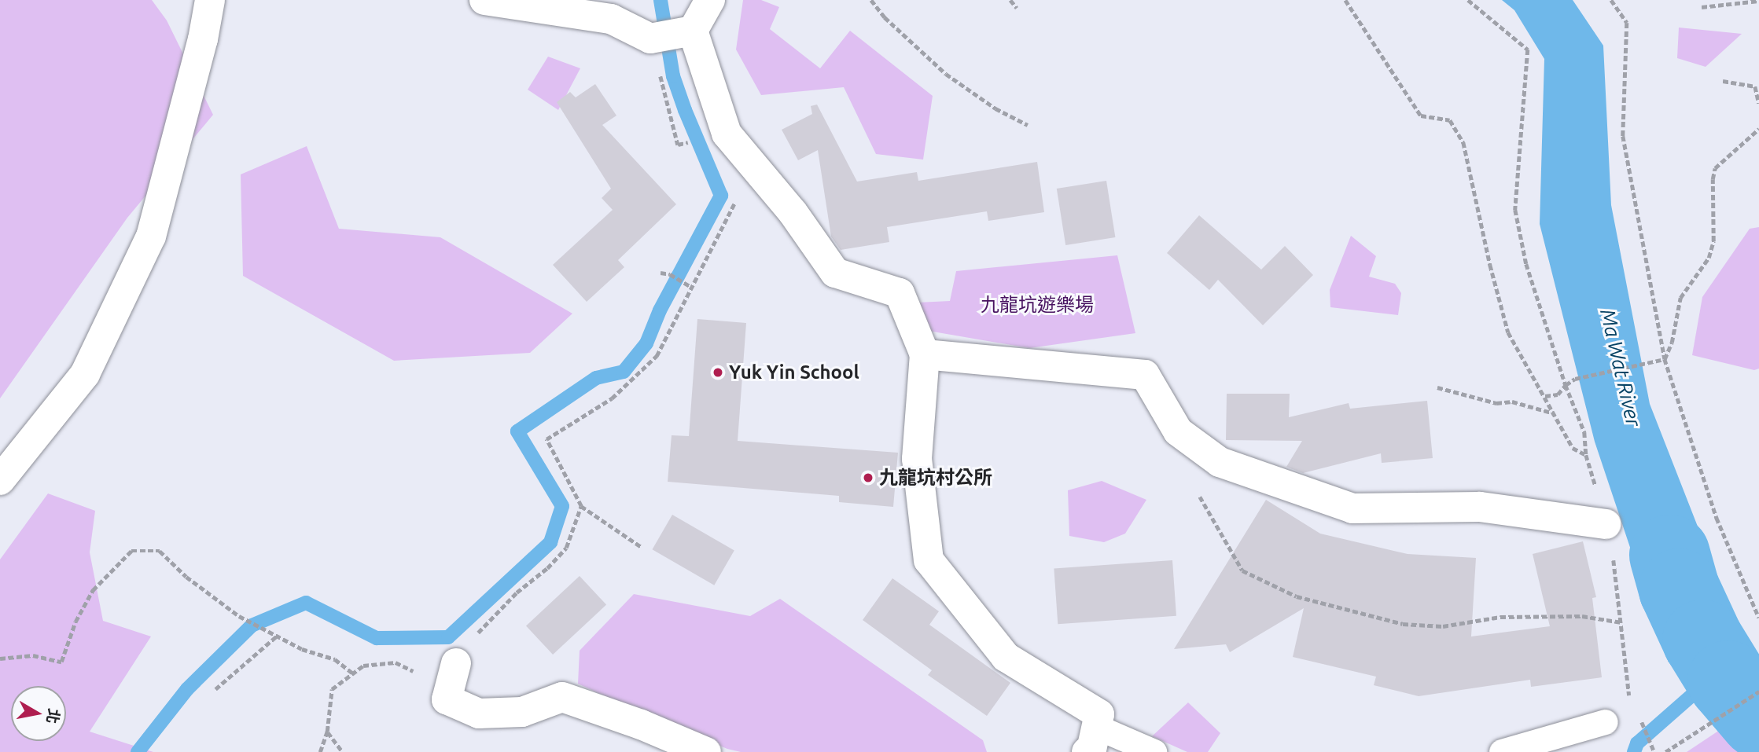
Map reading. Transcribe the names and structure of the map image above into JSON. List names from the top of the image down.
{
  "water": ["Ma Wat River"],
  "parks": ["九龍坑遊樂場"],
  "places": ["Yuk Yin School", "九龍坑村公所"],
  "north": "right"
}
